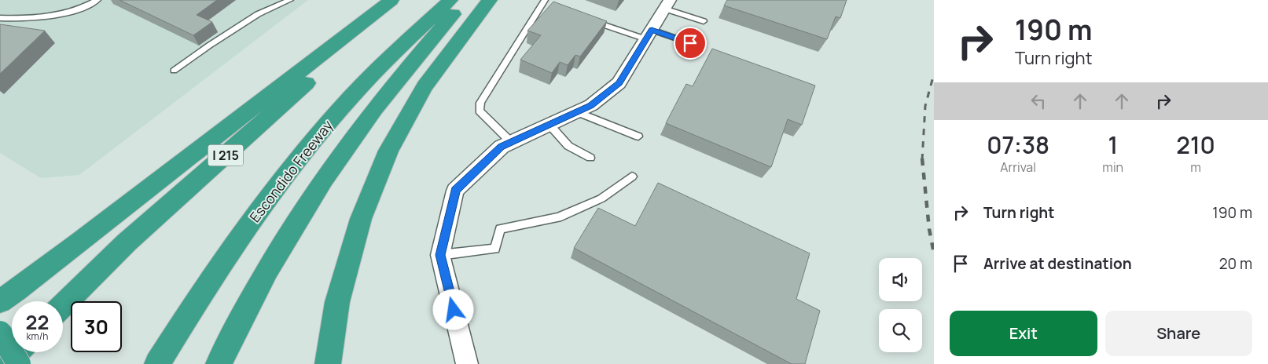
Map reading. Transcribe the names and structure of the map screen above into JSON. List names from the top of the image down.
{
  "streets": {
    "highway": ["I 215", "Escondido Freeway"]
  },
  "page": {
    "turn": ["190 m", "Turn right"],
    "eta": [
      "07:38",
      "Arrival",
      "1",
      "min",
      "210",
      "m"
    ],
    "list": [
      {
        "name": "Turn right",
        "value": "190 m"
      },
      {
        "name": "Arrive at destination",
        "value": "20 m"
      }
    ],
    "speed": "22 km/h",
    "limit": "30",
    "buttons": ["Exit", "Share"]
  }
}
